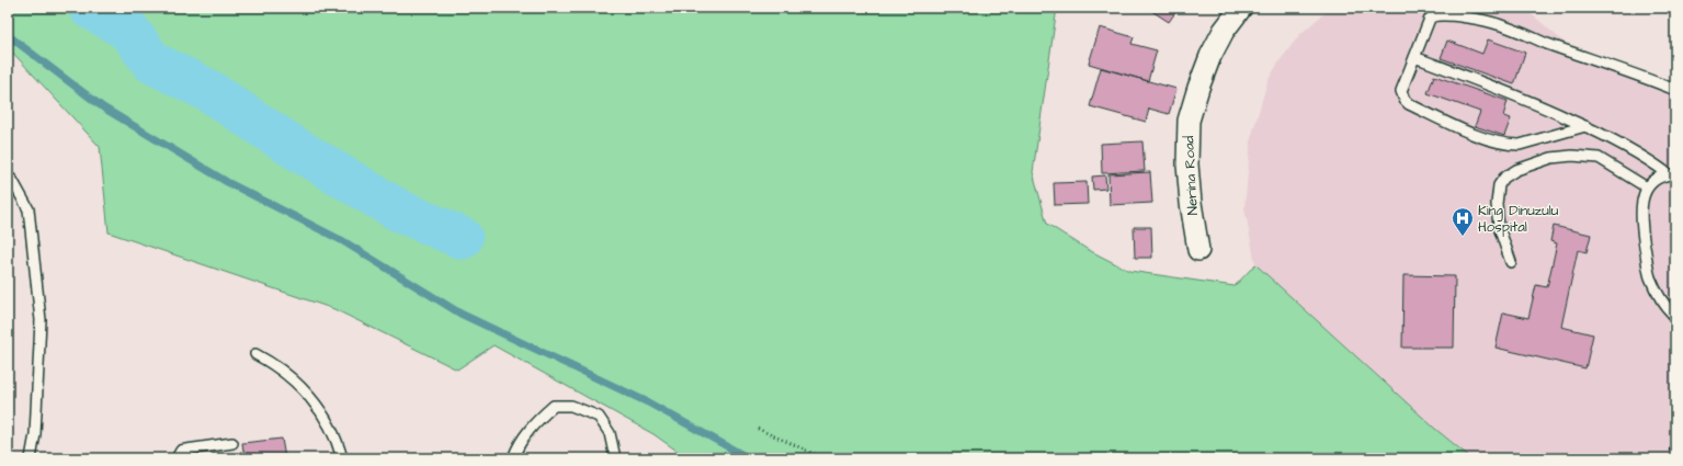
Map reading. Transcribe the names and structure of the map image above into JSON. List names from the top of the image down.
{
  "streets": {
    "street": ["Nerina Road"]
  },
  "places": {
    "hospital": ["King Dinuzulu Hospital"]
  }
}
